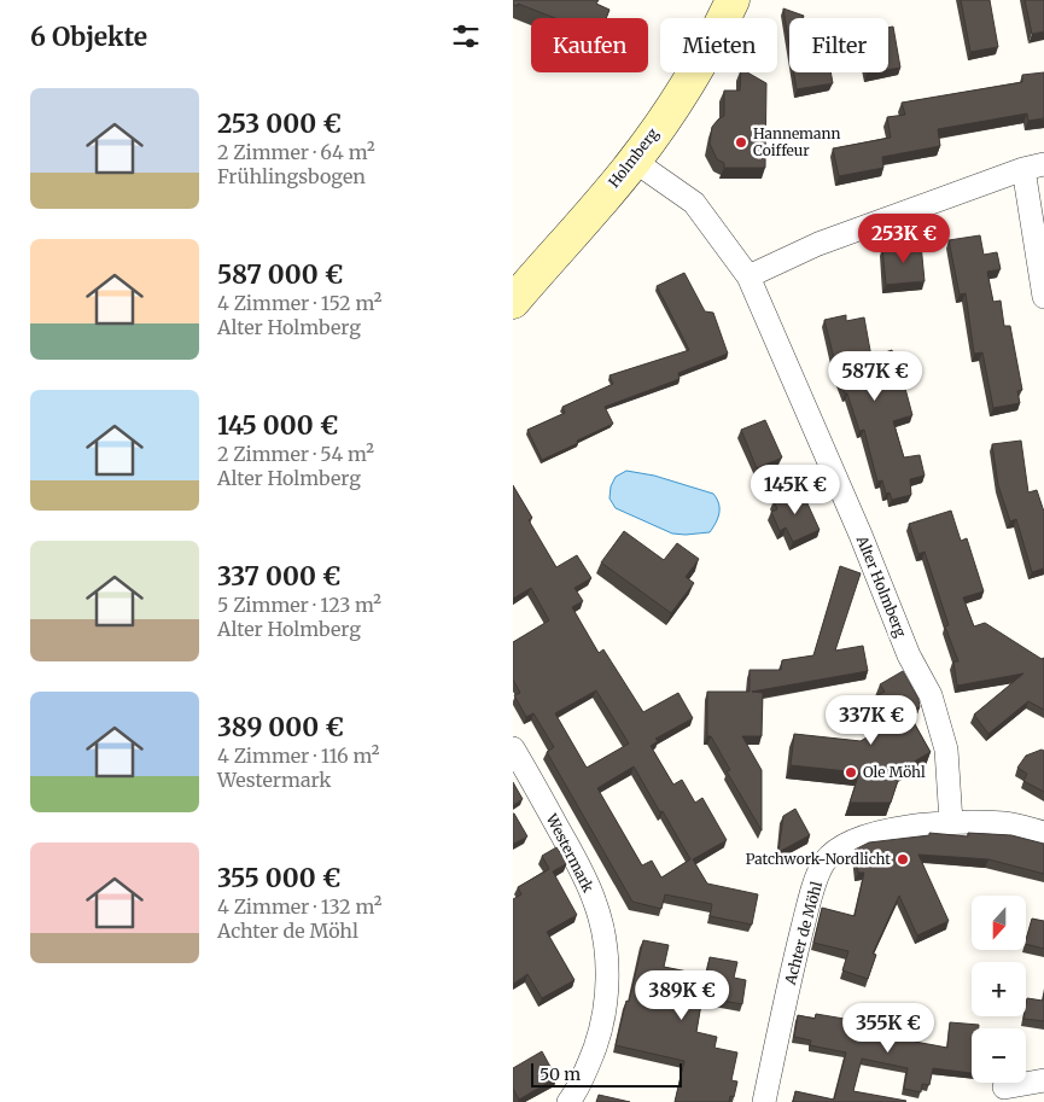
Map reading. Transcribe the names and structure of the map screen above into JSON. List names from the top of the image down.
{
  "streets": {
    "street": [
      "Holmberg",
      "Alter Holmberg",
      "Westermark",
      "Achter de Möhl"
    ]
  },
  "crossings": [
    ["Holmberg", "Alter Holmberg"],
    ["Alter Holmberg", "Achter de Möhl"]
  ],
  "places": ["Hannemann Coiffeur", "Ole Möhl", "Patchwork-Nordlicht"],
  "scale_bar": "50 m",
  "north": "bottom",
  "page": {
    "heading": "6 Objekte",
    "chip": ["Kaufen", "Mieten", "Filter"],
    "list": [
      {
        "name": "253 000 €",
        "note": "2 Zimmer · 64 m² · Frühlingsbogen"
      },
      {
        "name": "587 000 €",
        "note": "4 Zimmer · 152 m² · Alter Holmberg"
      },
      {
        "name": "145 000 €",
        "note": "2 Zimmer · 54 m² · Alter Holmberg"
      },
      {
        "name": "337 000 €",
        "note": "5 Zimmer · 123 m² · Alter Holmberg"
      },
      {
        "name": "389 000 €",
        "note": "4 Zimmer · 116 m² · Westermark"
      },
      {
        "name": "355 000 €",
        "note": "4 Zimmer · 132 m² · Achter de Möhl"
      }
    ],
    "price": [
      "253K €",
      "587K €",
      "145K €",
      "337K €",
      "389K €",
      "355K €"
    ],
    "map_buttons": ["+", "−"],
    "scale": "50 m"
  }
}
